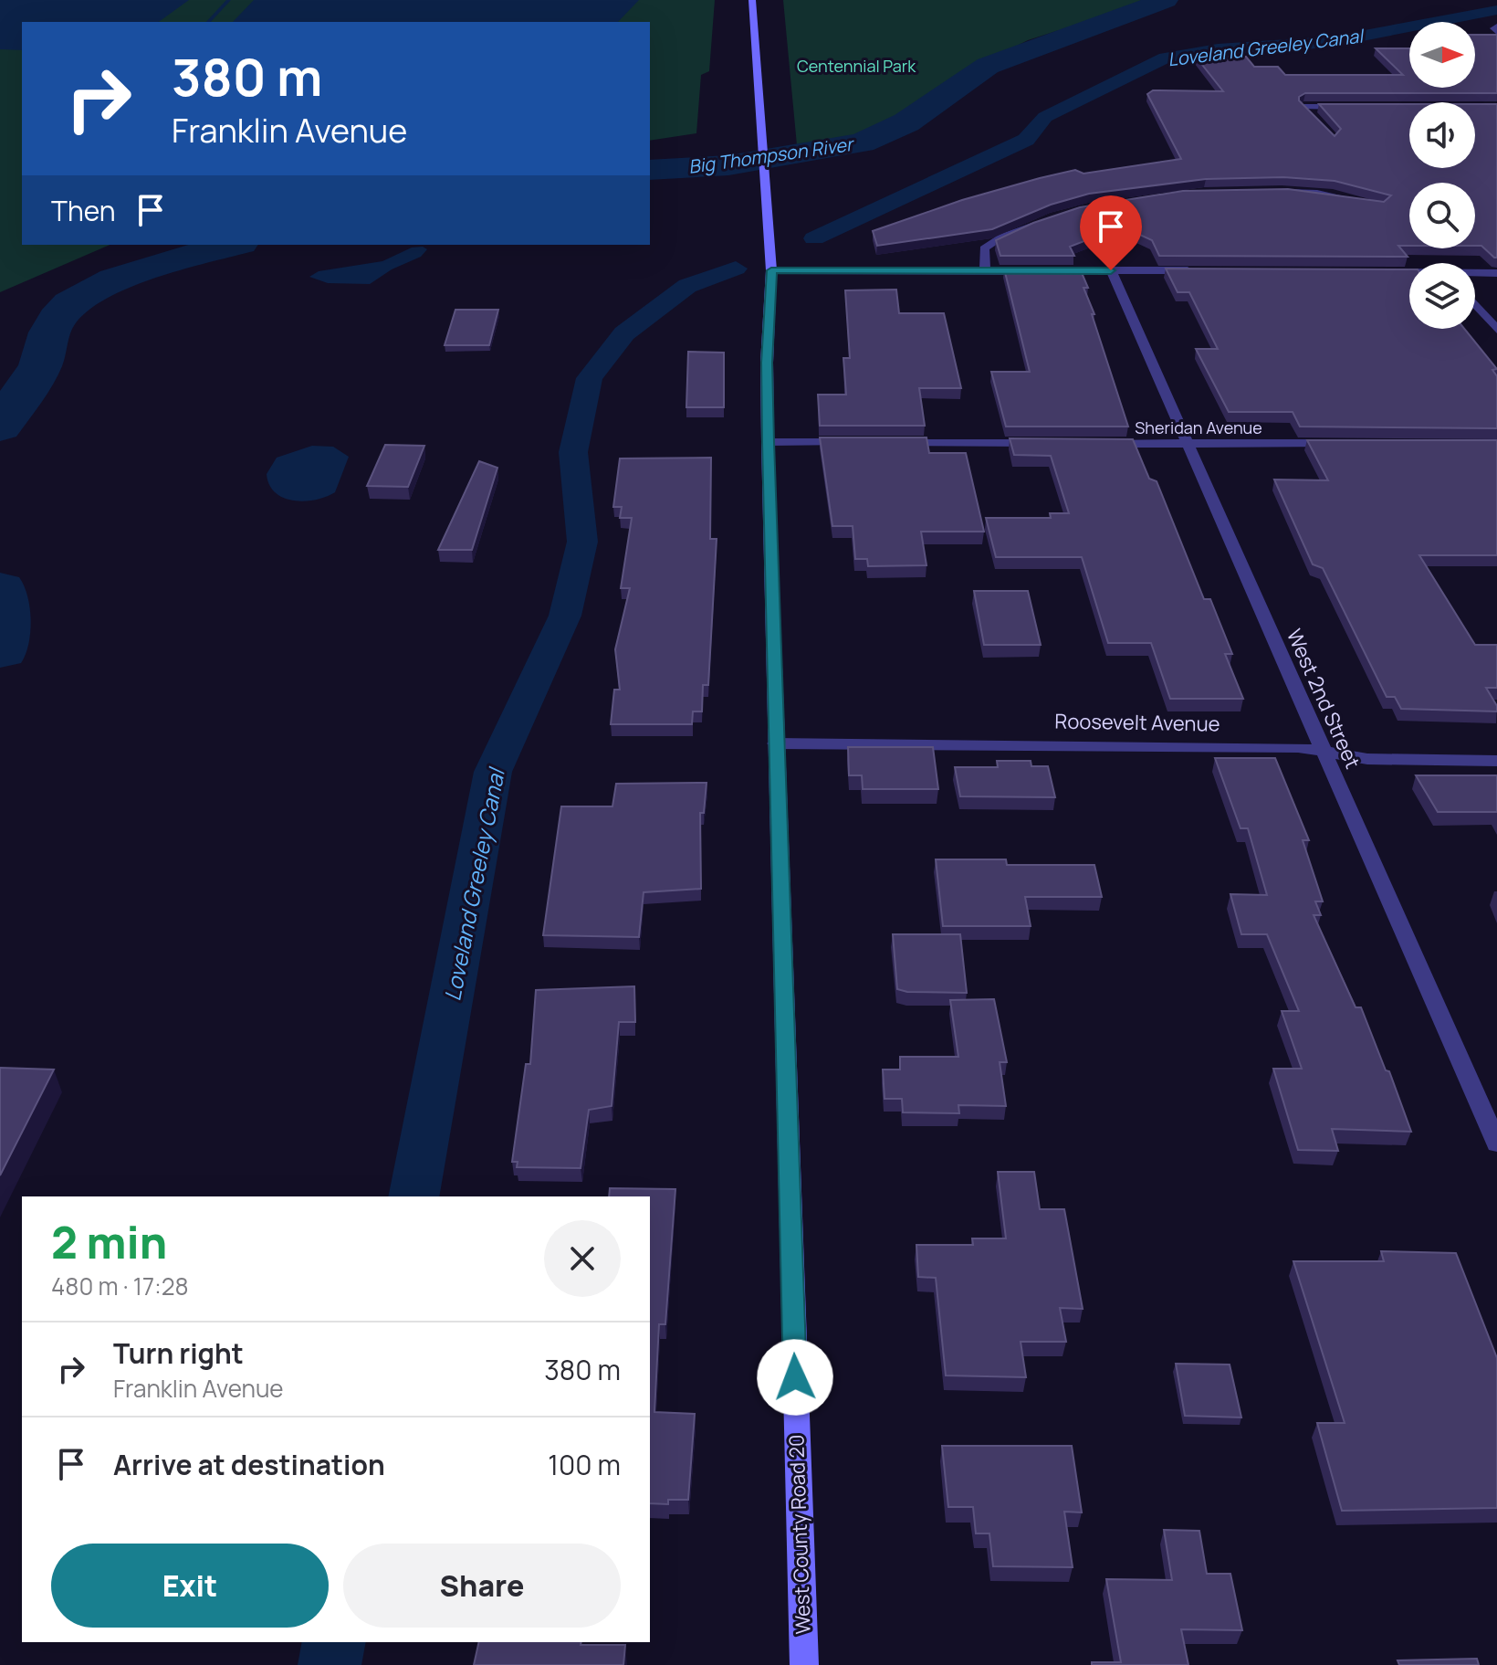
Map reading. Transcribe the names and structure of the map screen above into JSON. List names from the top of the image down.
{
  "streets": {
    "main road": ["West County Road 20"],
    "street": ["Sheridan Avenue", "West 2nd Street", "Roosevelt Avenue"]
  },
  "crossings": [
    ["Sheridan Avenue", "West 2nd Street"],
    ["West 2nd Street", "Roosevelt Avenue"],
    ["Roosevelt Avenue", "West County Road 20"]
  ],
  "water": ["Loveland Greeley Canal", "Big Thompson River"],
  "parks": ["Centennial Park"],
  "north": "right",
  "page": {
    "turn": ["380 m", "Franklin Avenue"],
    "then": "Then",
    "heading": ["2 min", "480 m · 17:28"],
    "list": [
      {
        "name": "Turn right",
        "note": "Franklin Avenue",
        "value": "380 m"
      },
      {
        "name": "Arrive at destination",
        "value": "100 m"
      }
    ],
    "buttons": ["Exit", "Share"]
  }
}
